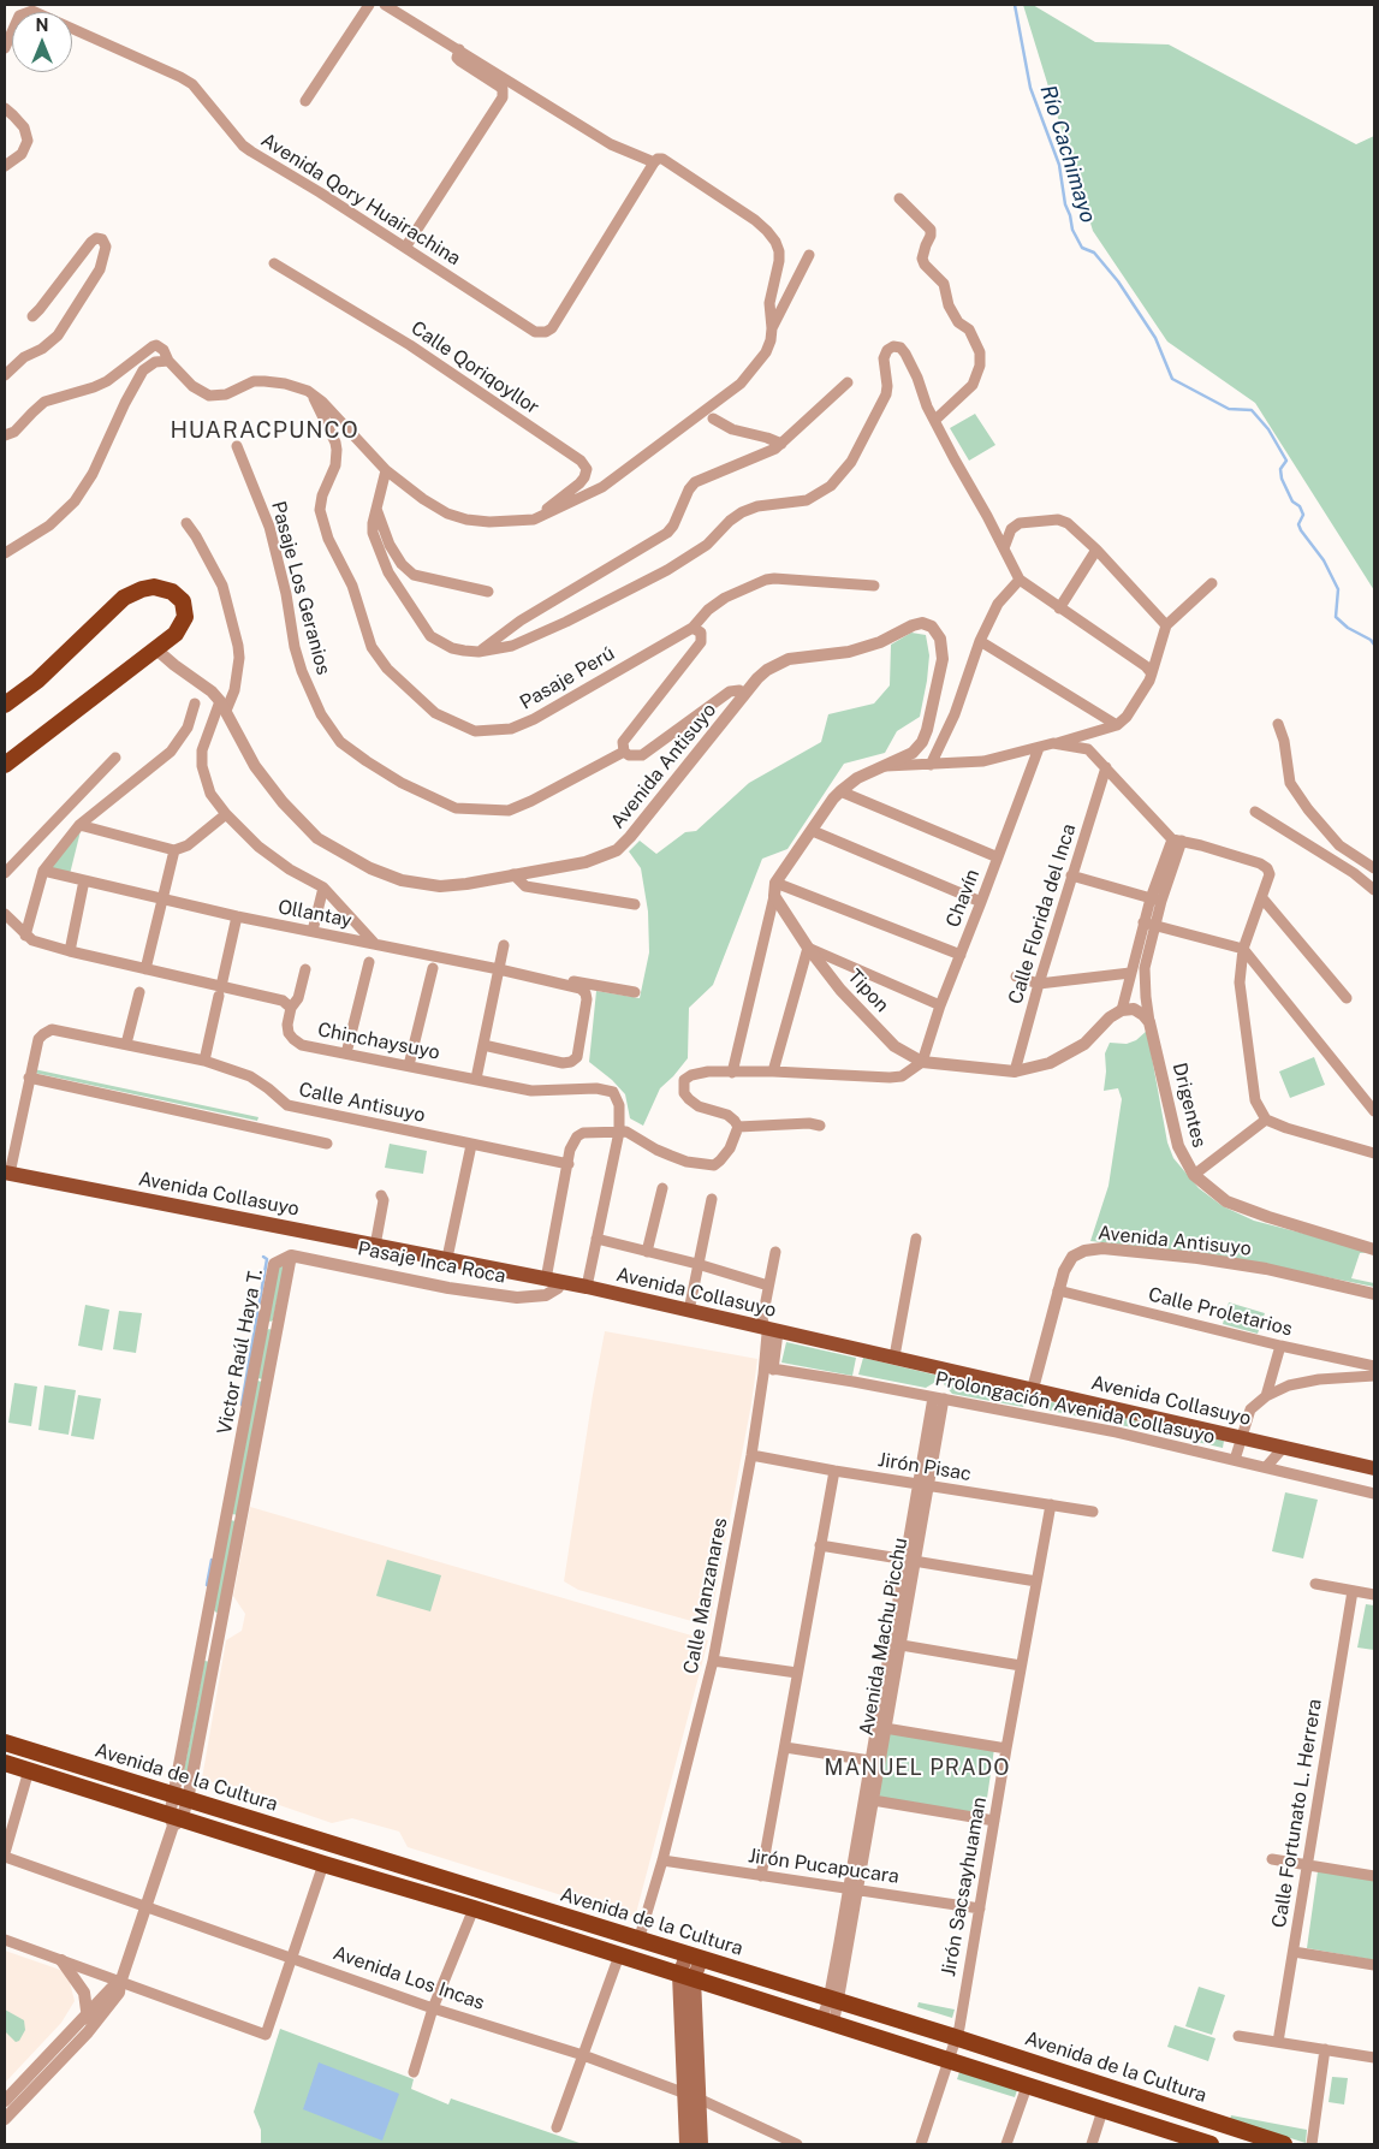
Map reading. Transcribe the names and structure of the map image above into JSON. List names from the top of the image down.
{
  "streets": {
    "highway": ["Avenida de la Cultura"],
    "main road": ["Avenida Collasuyo"],
    "street": [
      "Avenida Qory Huairachina",
      "Calle Qoriqoyllor",
      "Pasaje Los Geranios",
      "Pasaje Perú",
      "Avenida Antisuyo",
      "Chavín",
      "Ollantay",
      "Calle Florida del Inca",
      "Tipon",
      "Chinchaysuyo",
      "Calle Antisuyo",
      "Drigentes",
      "Pasaje Inca Roca",
      "Calle Proletarios",
      "Victor Raúl Haya T.",
      "Prolongación Avenida Collasuyo",
      "Jirón Pisac",
      "Calle Manzanares",
      "Avenida Machu Picchu",
      "Calle Fortunato L. Herrera",
      "Jirón Pucapucara",
      "Jirón Sacsayhuaman",
      "Avenida Los Incas"
    ]
  },
  "crossings": [
    ["Avenida Antisuyo", "Avenida Collasuyo"],
    ["Avenida Antisuyo", "Calle Proletarios"],
    ["Chavín", "Tipon"],
    ["Calle Florida del Inca", "Tipon"],
    ["Avenida Collasuyo", "Pasaje Inca Roca"],
    ["Avenida Collasuyo", "Calle Manzanares"],
    ["Pasaje Inca Roca", "Victor Raúl Haya T."],
    ["Victor Raúl Haya T.", "Avenida de la Cultura"],
    ["Prolongación Avenida Collasuyo", "Calle Manzanares"],
    ["Prolongación Avenida Collasuyo", "Avenida Machu Picchu"],
    ["Jirón Pisac", "Calle Manzanares"],
    ["Jirón Pisac", "Avenida Machu Picchu"],
    ["Jirón Pisac", "Jirón Sacsayhuaman"],
    ["Calle Manzanares", "Avenida de la Cultura"],
    ["Calle Manzanares", "Jirón Pucapucara"],
    ["Avenida Machu Picchu", "Avenida de la Cultura"],
    ["Avenida Machu Picchu", "Jirón Pucapucara"],
    ["Avenida de la Cultura", "Jirón Sacsayhuaman"],
    ["Jirón Pucapucara", "Jirón Sacsayhuaman"]
  ],
  "districts": ["HUARACPUNCO", "MANUEL PRADO"],
  "water": ["Río Cachimayo"],
  "north": "top"
}
